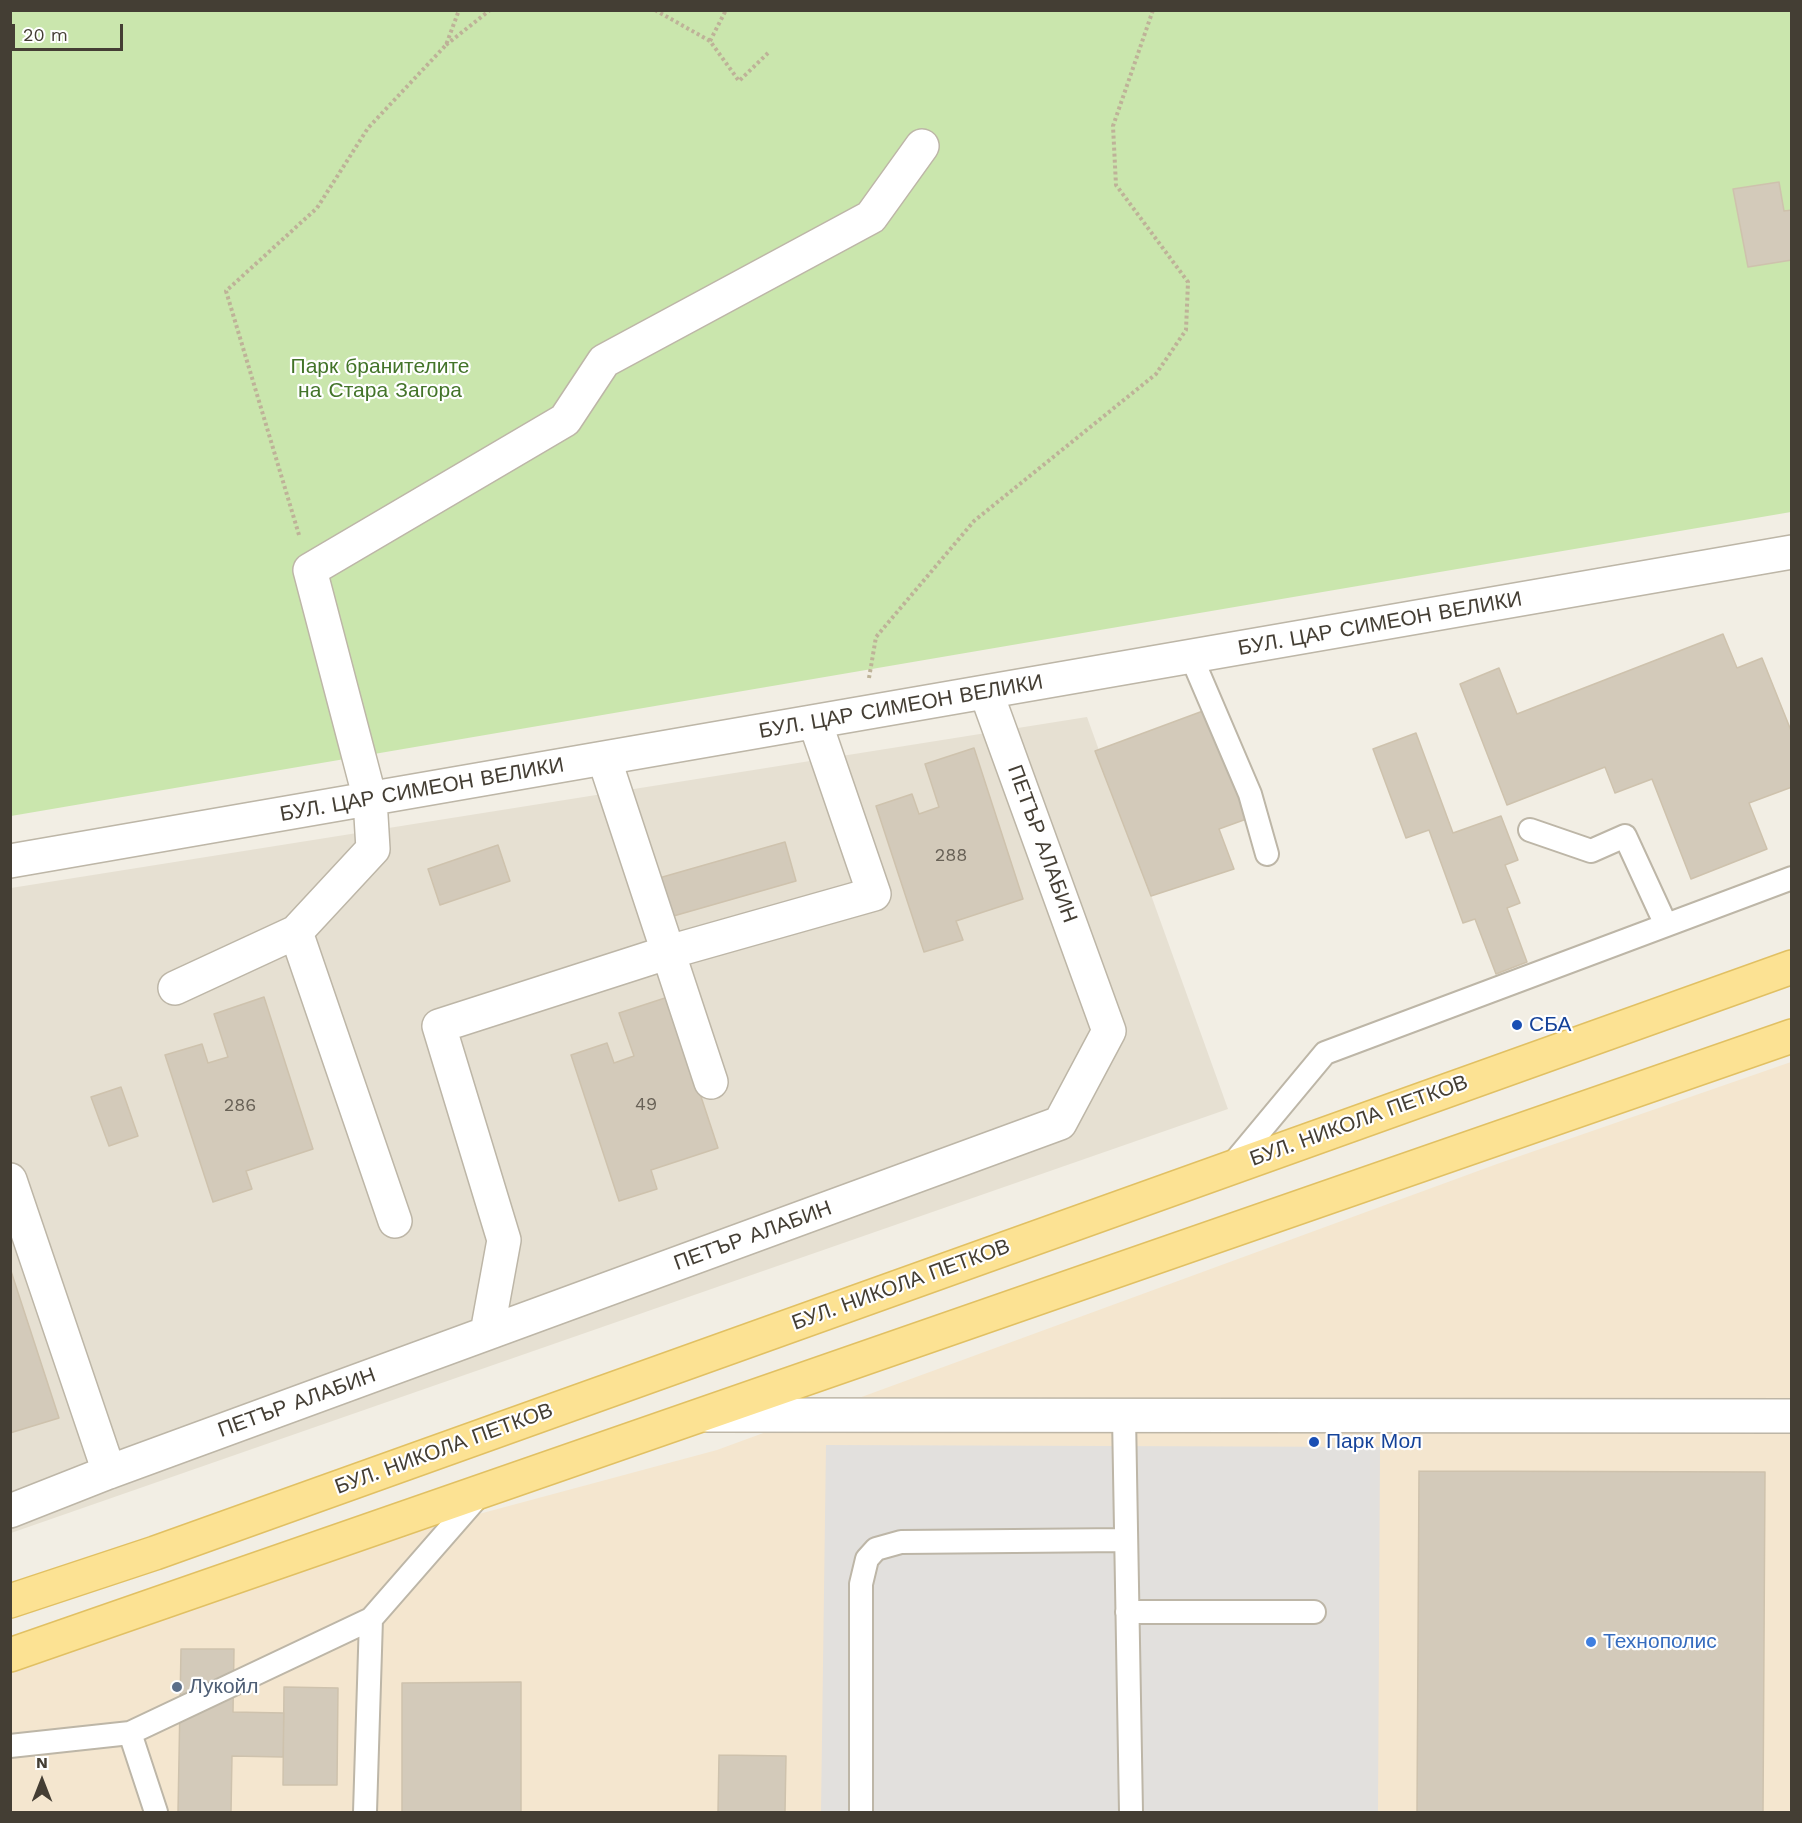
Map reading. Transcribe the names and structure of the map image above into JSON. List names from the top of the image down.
{
  "streets": {
    "main road": ["БУЛ. НИКОЛА ПЕТКОВ"],
    "street": ["БУЛ. ЦАР СИМЕОН ВЕЛИКИ", "ПЕТЪР АЛАБИН"]
  },
  "crossings": [
    ["БУЛ. ЦАР СИМЕОН ВЕЛИКИ", "ПЕТЪР АЛАБИН"]
  ],
  "parks": ["Парк бранителите на Стара Загора"],
  "places": [
    "СБА",
    "Парк Мол",
    "Технополис",
    "Лукойл"
  ],
  "house_numbers": ["288", "49", "286"],
  "scale_bar": "20 m",
  "north": "top"
}
